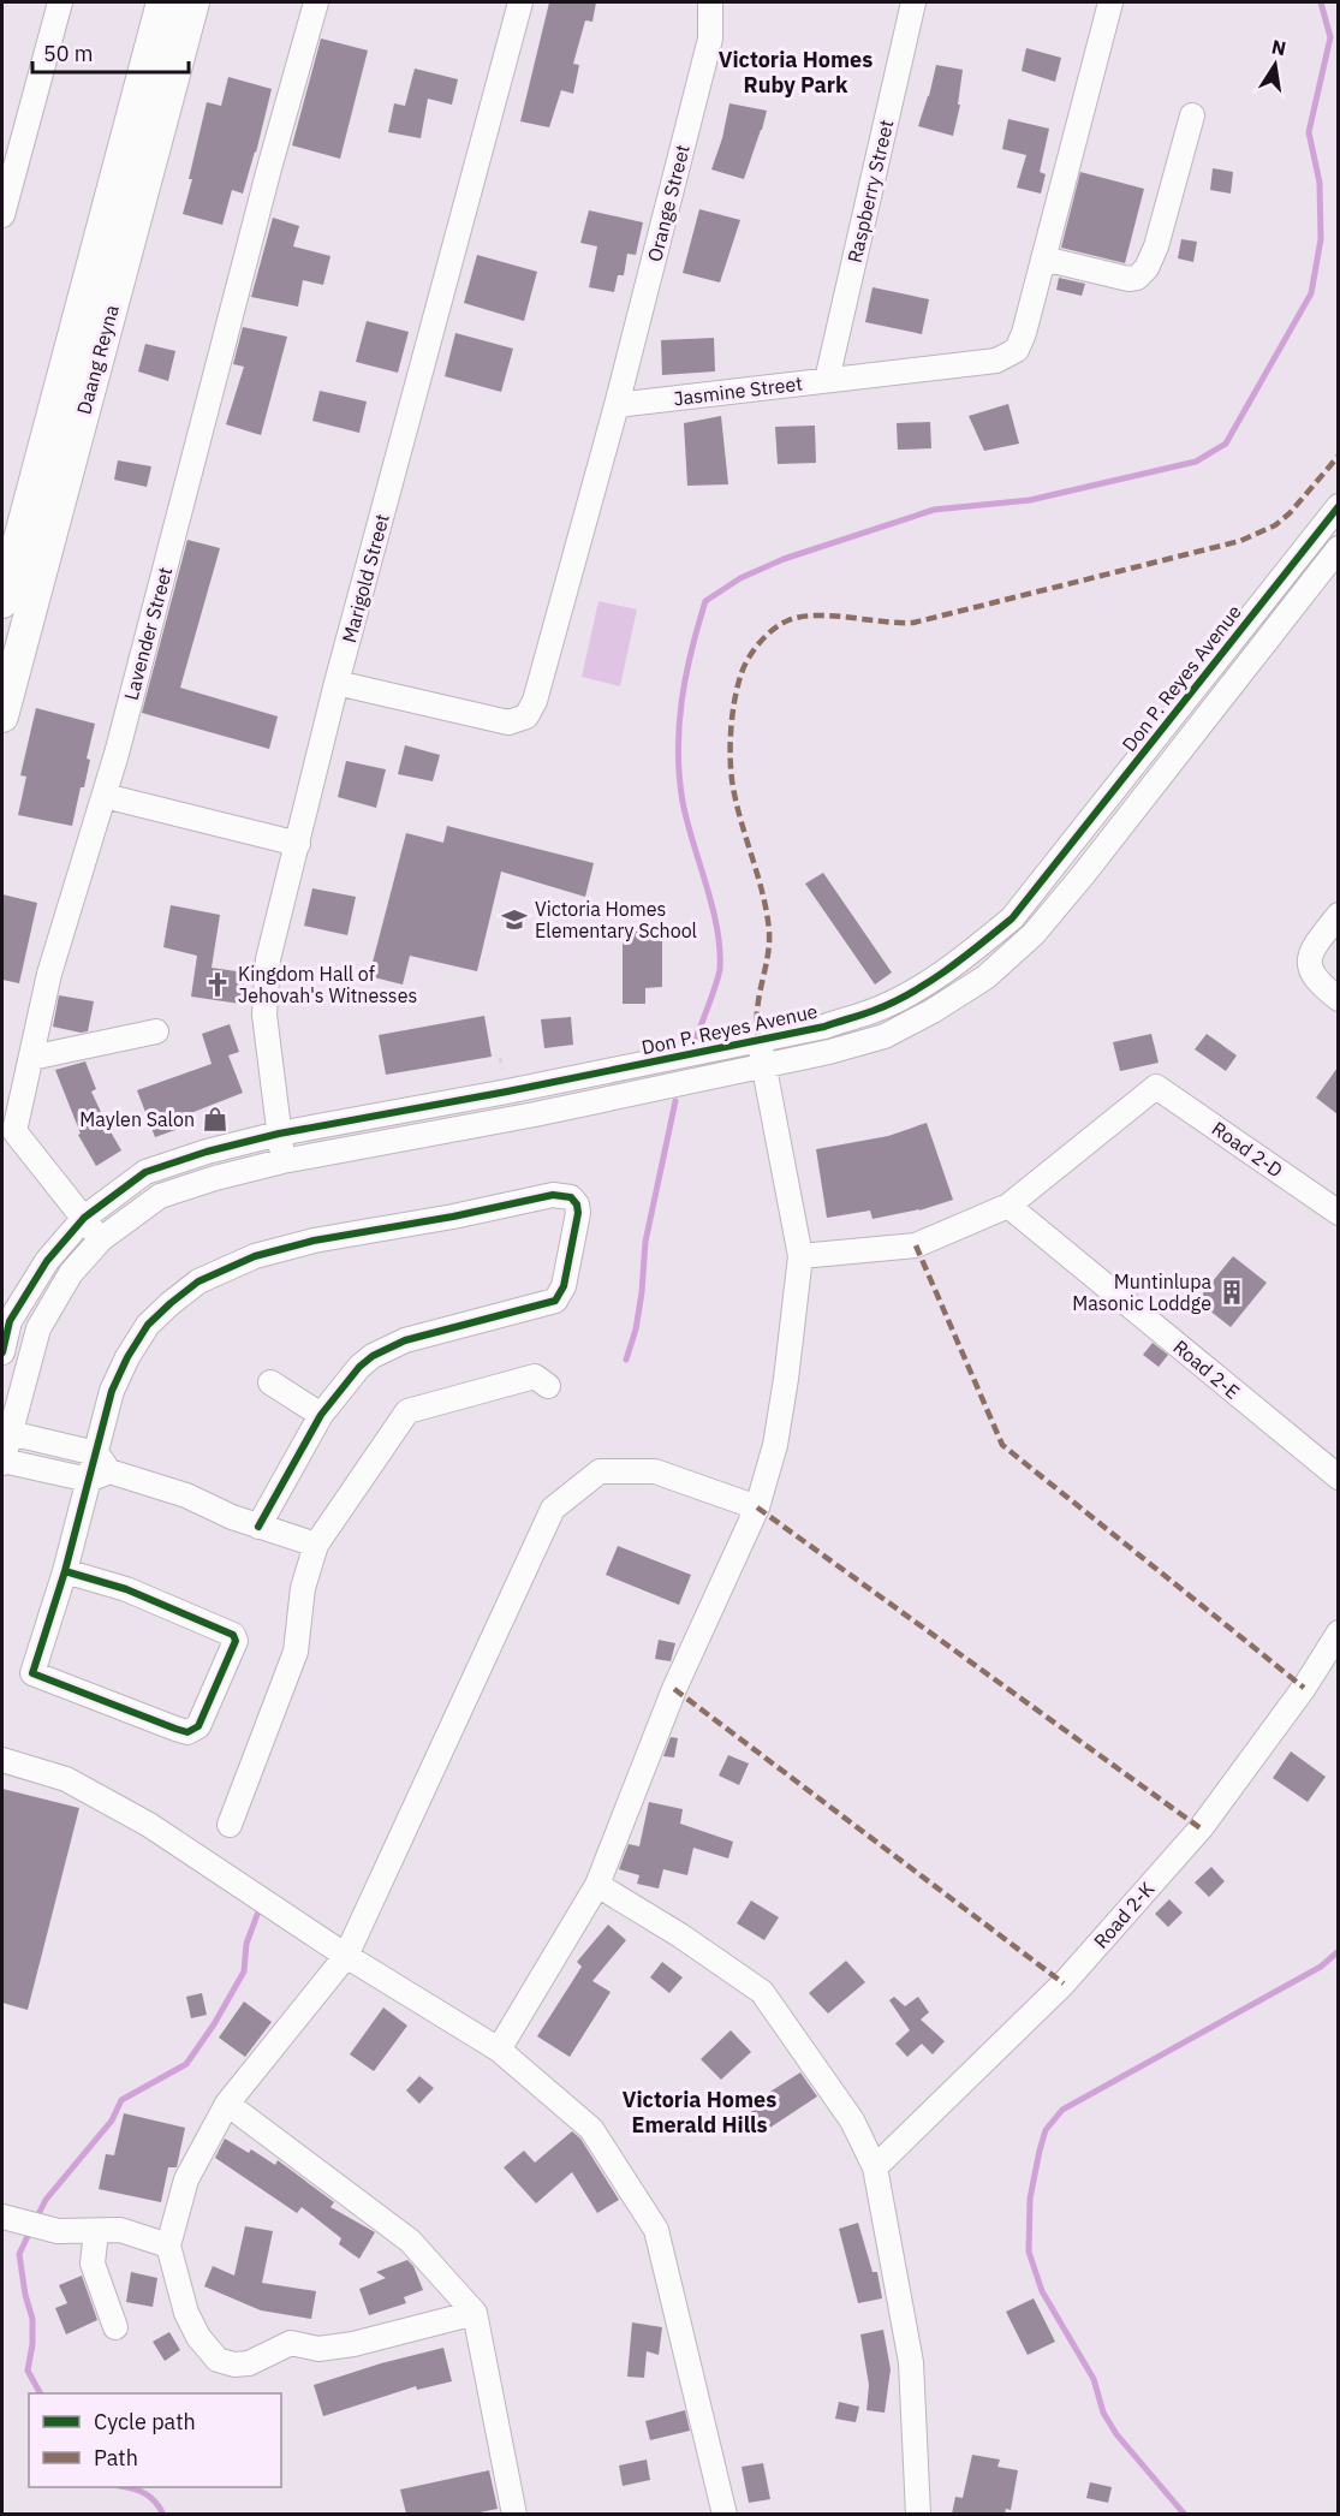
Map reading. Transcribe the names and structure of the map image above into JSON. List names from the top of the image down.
{
  "streets": {
    "main road": ["Daang Reyna"],
    "street": [
      "Raspberry Street",
      "Orange Street",
      "Jasmine Street",
      "Marigold Street",
      "Lavender Street",
      "Don P. Reyes Avenue",
      "Road 2-D",
      "Road 2-E",
      "Road 2-K"
    ]
  },
  "crossings": [
    ["Raspberry Street", "Jasmine Street"],
    ["Orange Street", "Jasmine Street"],
    ["Marigold Street", "Don P. Reyes Avenue"],
    ["Lavender Street", "Don P. Reyes Avenue"],
    ["Road 2-D", "Road 2-E"]
  ],
  "districts": ["Victoria Homes Ruby Park", "Victoria Homes Emerald Hills"],
  "places": {
    "school or university": ["Victoria Homes Elementary School"],
    "church": ["Kingdom Hall of Jehovah's Witnesses"],
    "shop": ["Maylen Salon"],
    "building": ["Muntinlupa Masonic Loddge"]
  },
  "legend": ["Cycle path", "Path"],
  "scale_bar": "50 m",
  "north": "top"
}
